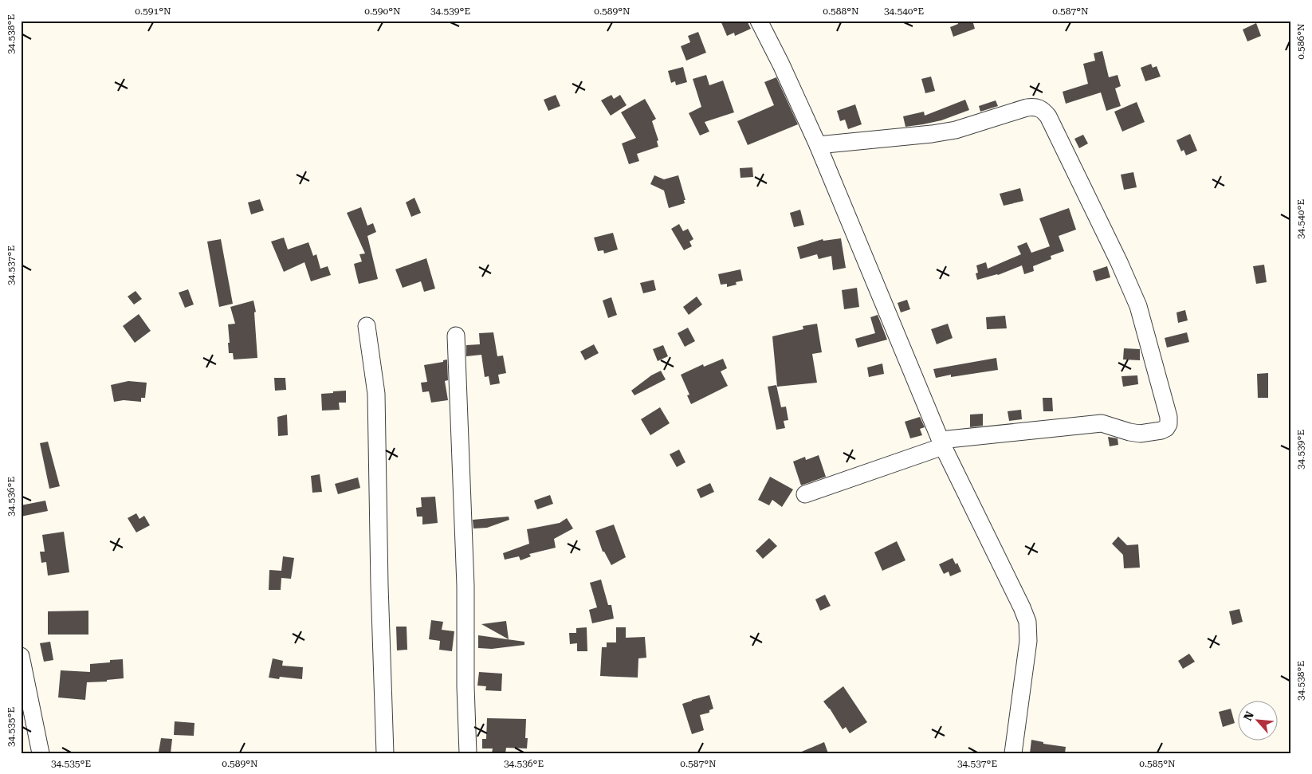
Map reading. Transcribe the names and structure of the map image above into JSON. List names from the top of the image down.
{
  "north": "top left",
  "coordinates": [
    "0.591°N",
    "0.590°N",
    "34.539°E",
    "0.589°N",
    "0.588°N",
    "34.540°E",
    "0.587°N",
    "34.538°E",
    "0.586°N",
    "34.537°E",
    "34.536°E",
    "34.535°E",
    "0.585°N"
  ]
}
